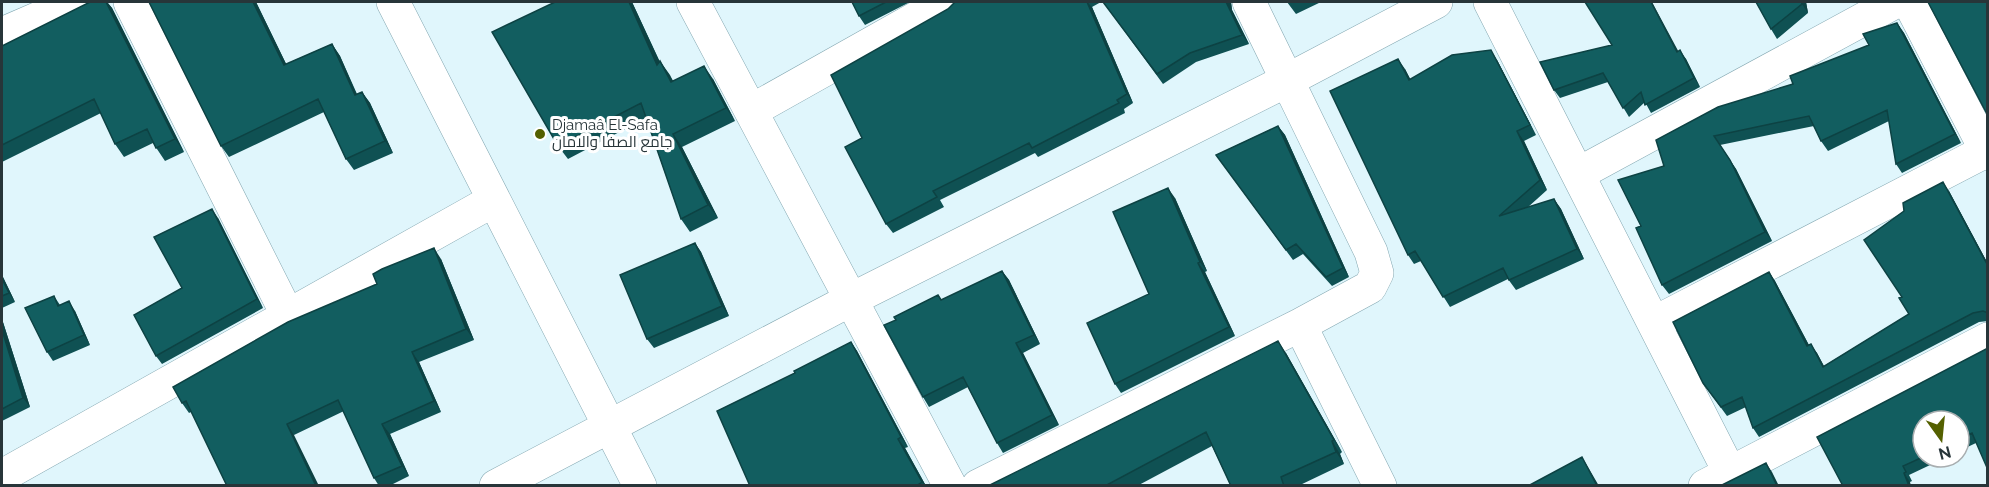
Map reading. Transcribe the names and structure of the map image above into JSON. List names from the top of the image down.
{
  "places": ["Djamaâ El-Safa جامع الصفا والامان"],
  "north": "bottom"
}
